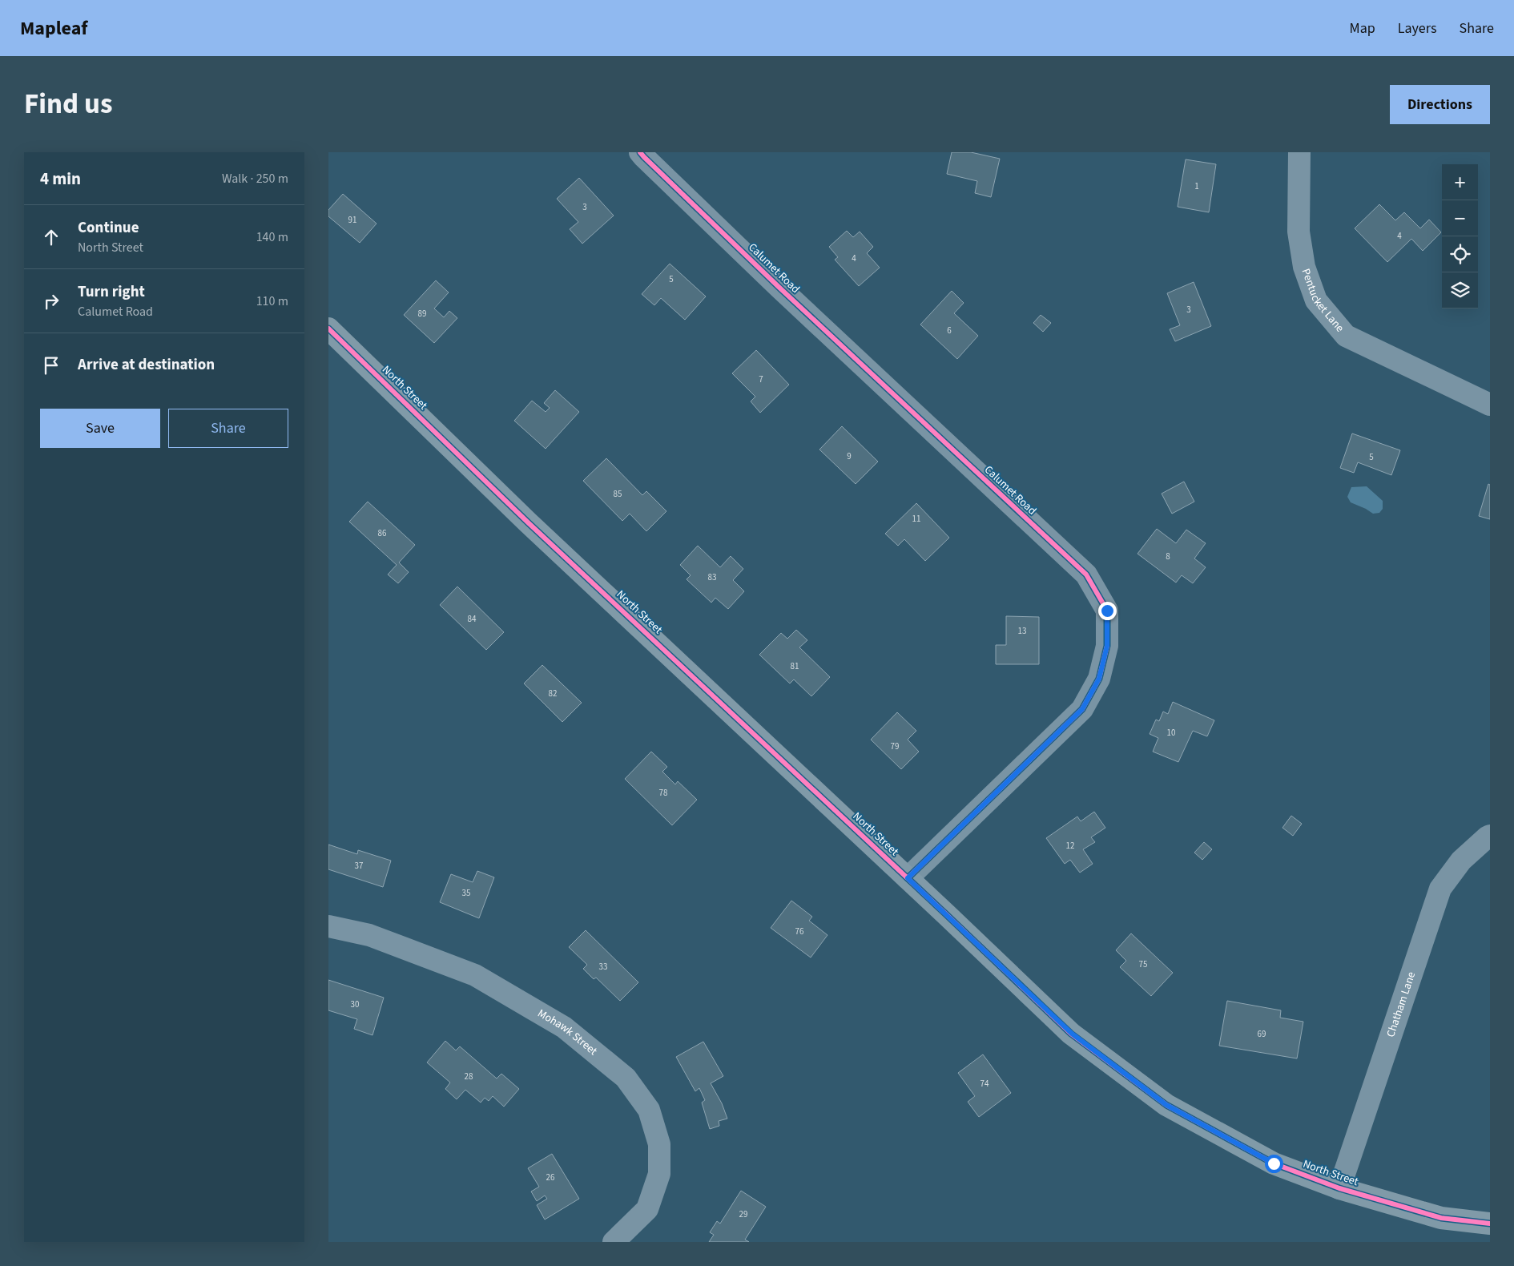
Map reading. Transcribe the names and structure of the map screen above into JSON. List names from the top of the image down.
{
  "streets": {
    "street": [
      "Calumet Road",
      "Pentucket Lane",
      "North Street",
      "Chatham Lane",
      "Mohawk Street"
    ]
  },
  "crossings": [
    ["Calumet Road", "North Street"],
    ["North Street", "Chatham Lane"]
  ],
  "house_numbers": [
    "1",
    "3",
    "91",
    "4",
    "4",
    "5",
    "3",
    "89",
    "6",
    "7",
    "9",
    "5",
    "85",
    "11",
    "86",
    "8",
    "83",
    "84",
    "13",
    "81",
    "82",
    "10",
    "79",
    "78",
    "12",
    "37",
    "35",
    "76",
    "75",
    "33",
    "30",
    "69",
    "28",
    "74",
    "26",
    "29"
  ],
  "page": {
    "header": "Mapleaf",
    "nav": ["Map", "Layers", "Share"],
    "title": "Find us",
    "buttons": [
      "Directions",
      ["Save", "Share"]
    ],
    "heading": ["4 min", "Walk · 250 m"],
    "map_buttons": ["+", "−"],
    "list": [
      ["Continue", "North Street", "140 m"],
      ["Turn right", "Calumet Road", "110 m"],
      "Arrive at destination"
    ]
  }
}
